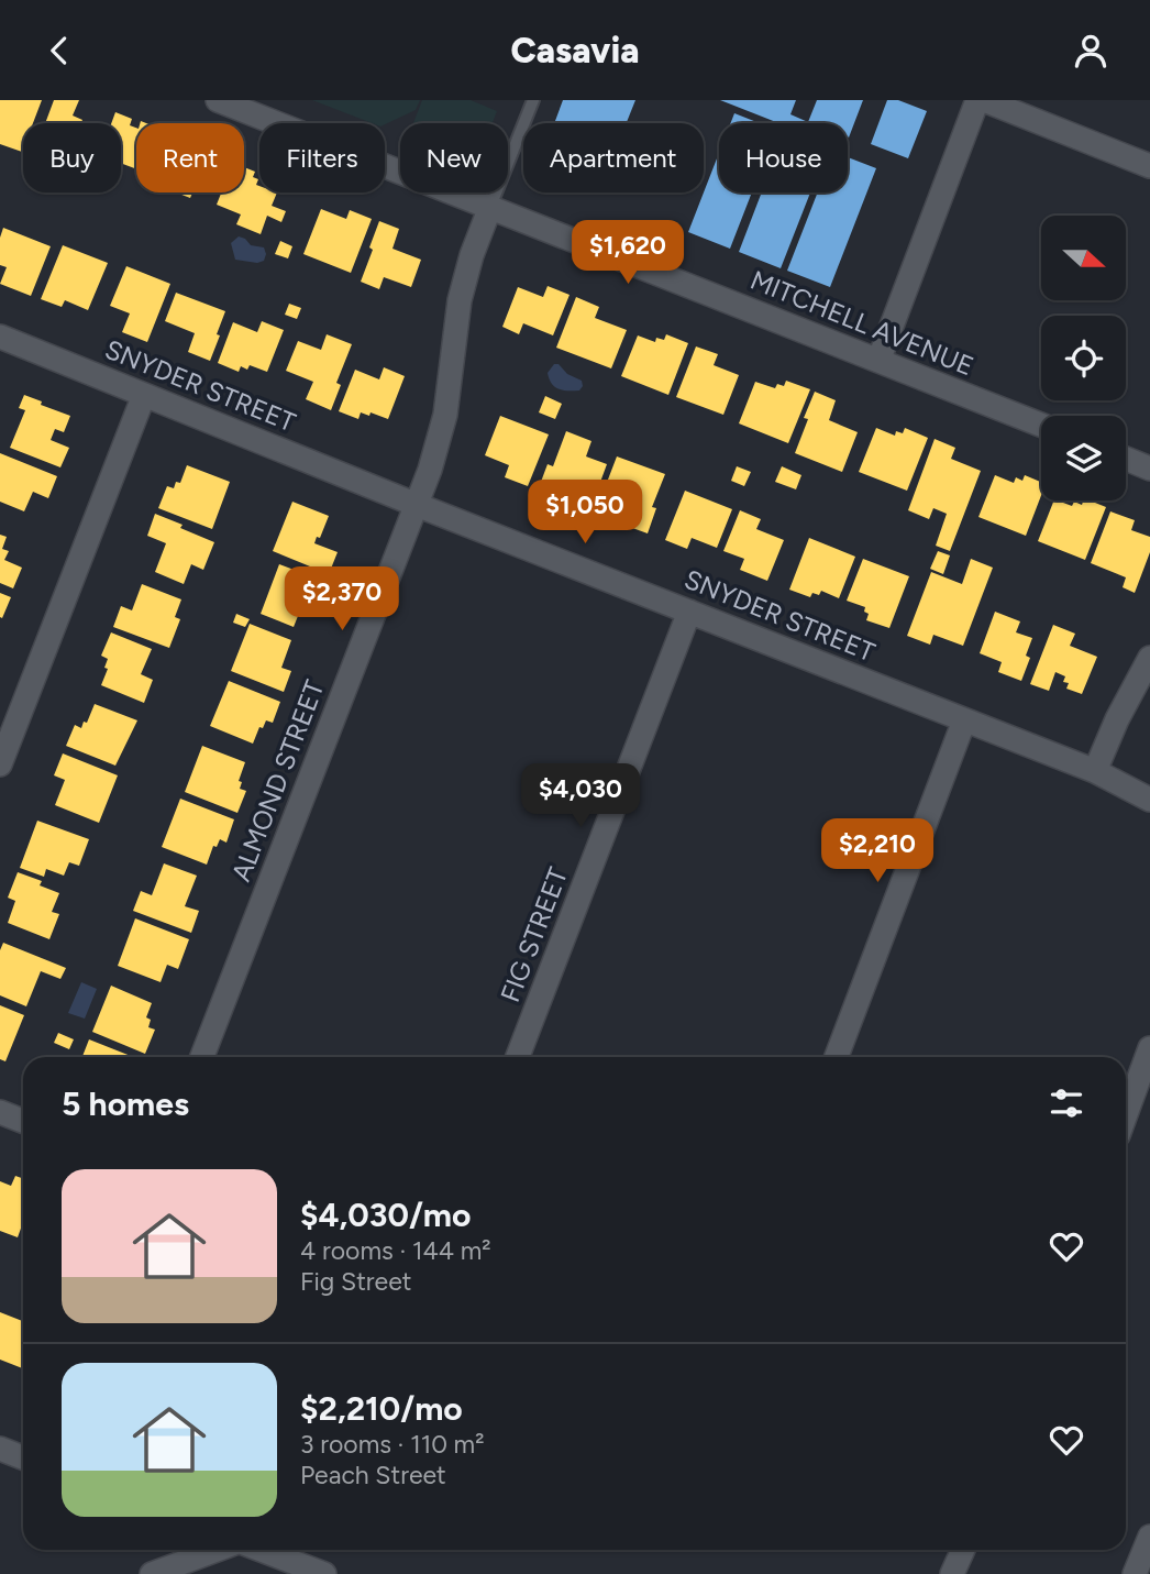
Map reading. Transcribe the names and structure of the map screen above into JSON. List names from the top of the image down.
{
  "streets": {
    "street": [
      "MITCHELL AVENUE",
      "SNYDER STREET",
      "ALMOND STREET",
      "FIG STREET"
    ]
  },
  "crossings": [
    ["MITCHELL AVENUE", "ALMOND STREET"],
    ["SNYDER STREET", "ALMOND STREET"],
    ["SNYDER STREET", "FIG STREET"]
  ],
  "north": "right",
  "page": {
    "header": "Casavia",
    "chip": [
      "Buy",
      "Rent",
      "Filters",
      "New",
      "Apartment",
      "House"
    ],
    "price": [
      "$1,620",
      "$1,050",
      "$2,370",
      "$4,030",
      "$2,210"
    ],
    "heading": "5 homes",
    "list": [
      {
        "name": "$4,030/mo",
        "note": "4 rooms · 144 m² · Fig Street"
      },
      {
        "name": "$2,210/mo",
        "note": "3 rooms · 110 m² · Peach Street"
      }
    ]
  }
}
